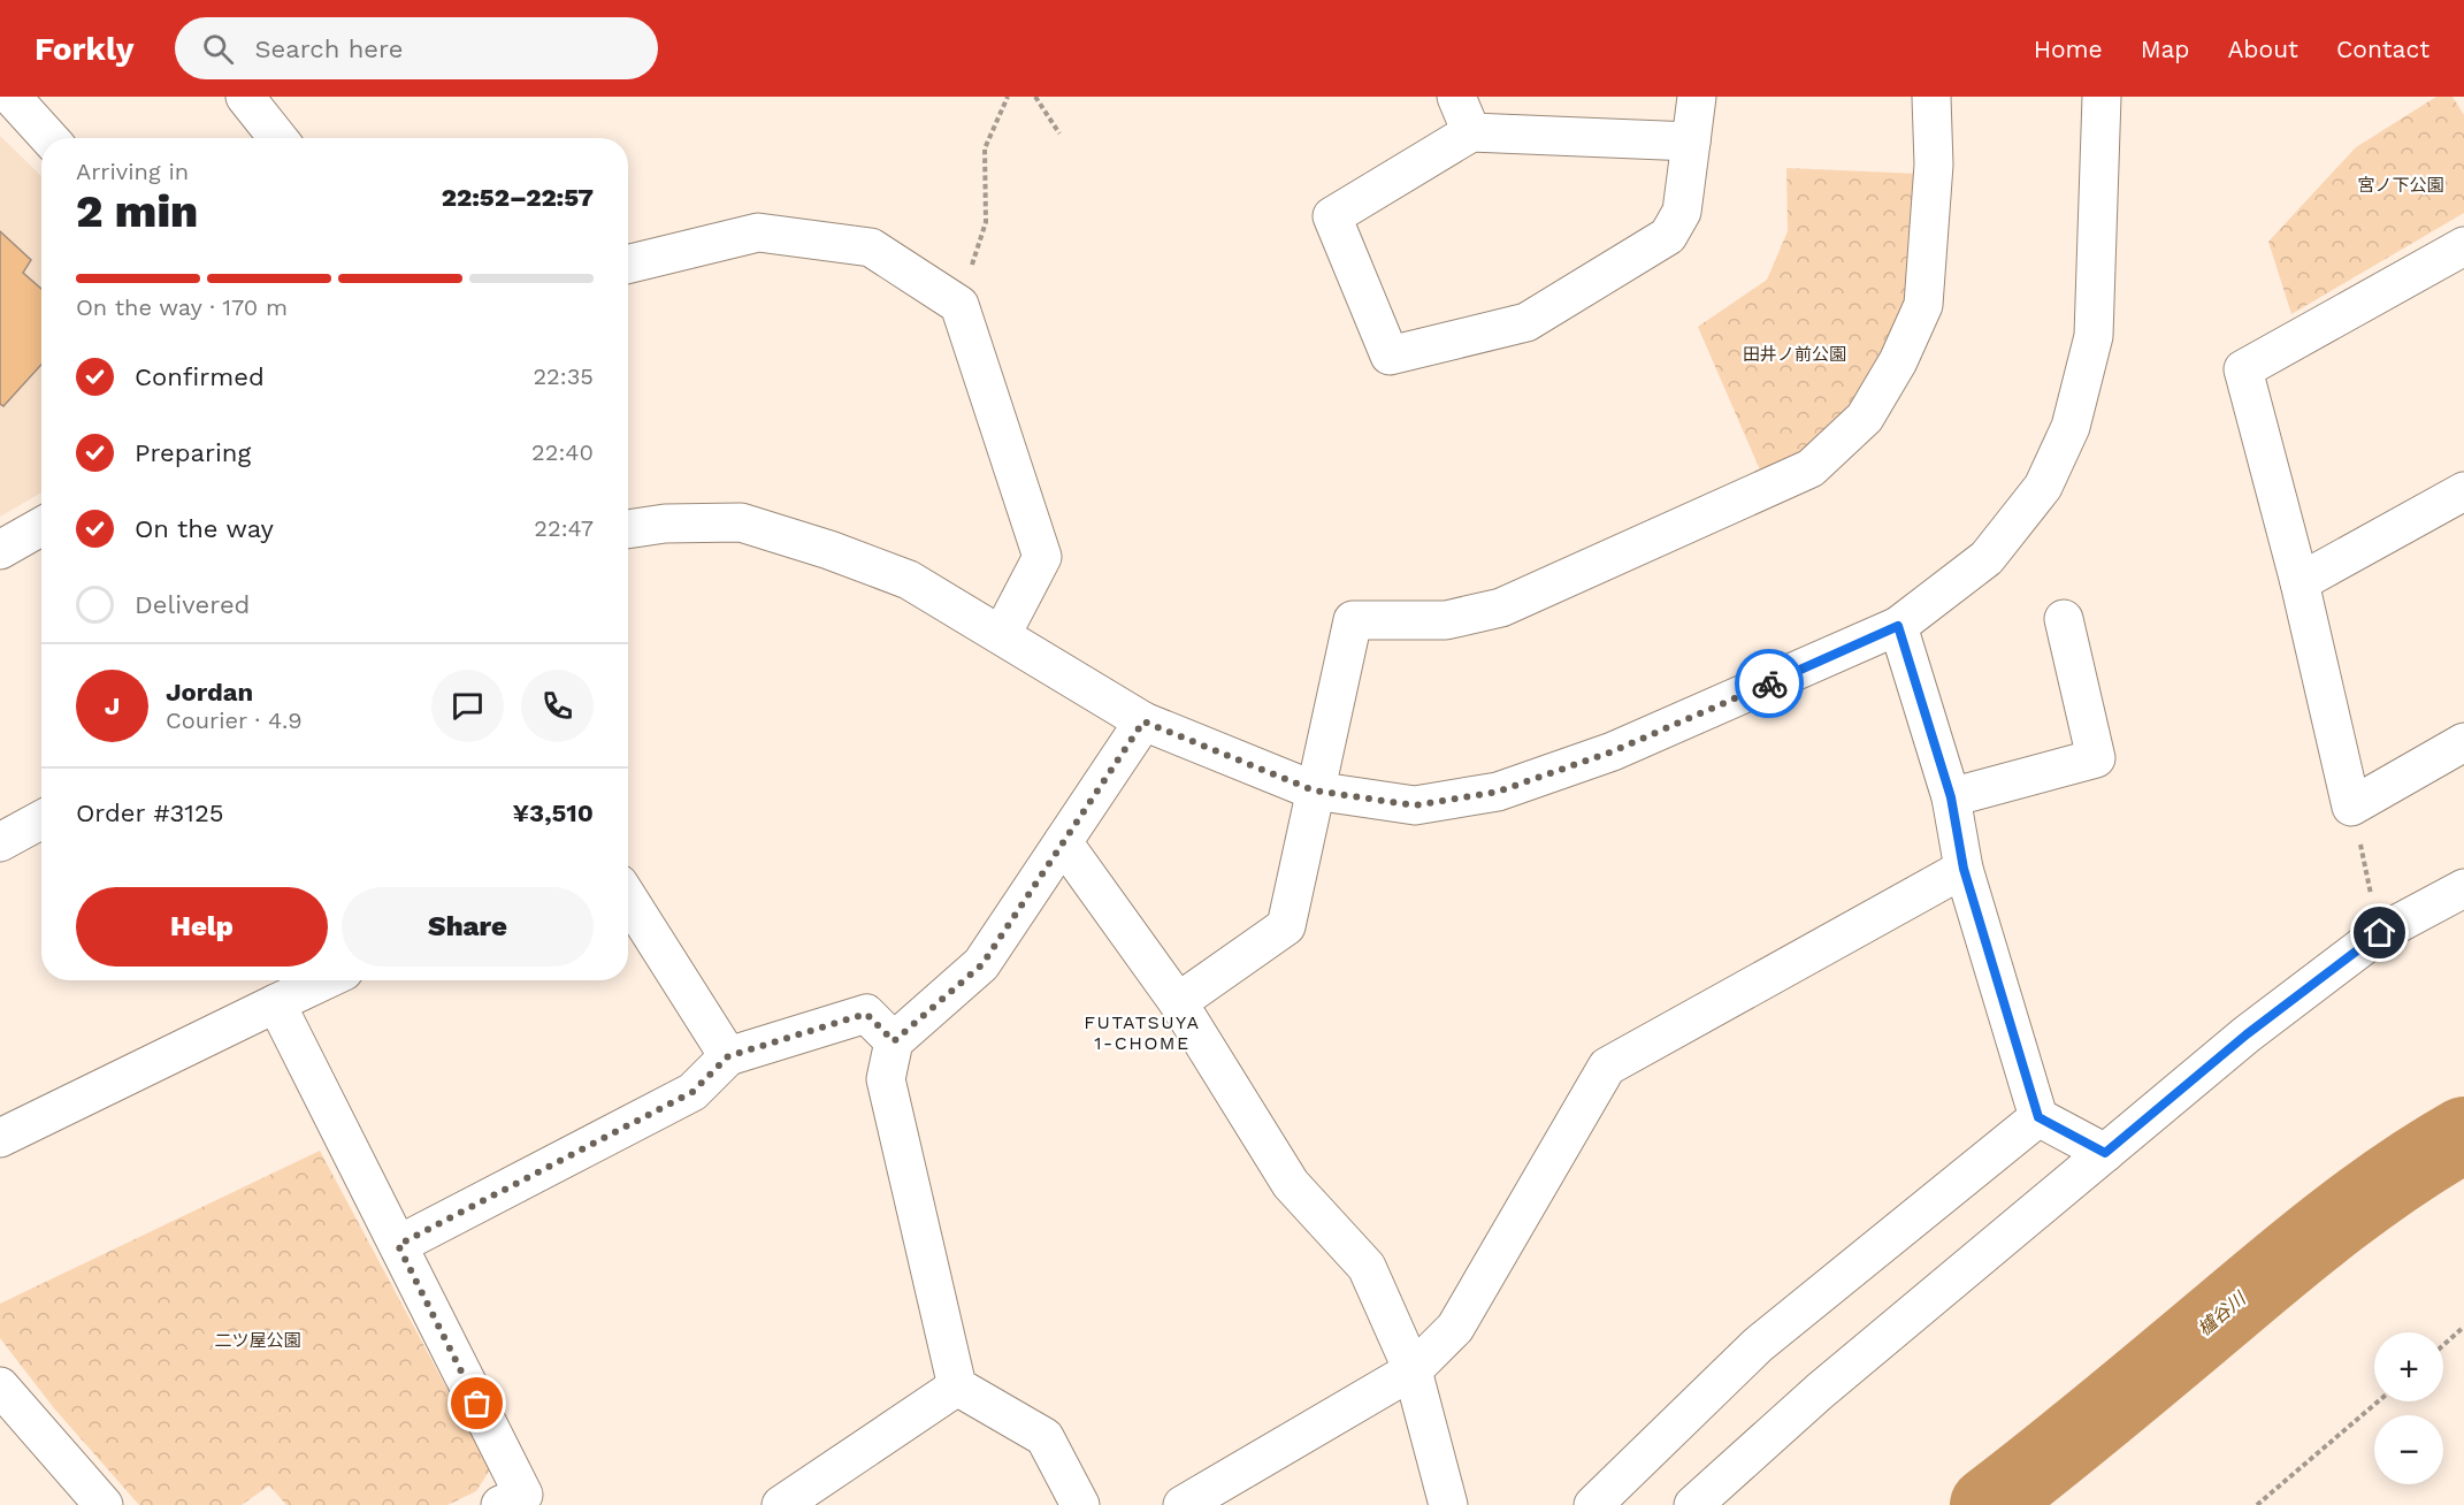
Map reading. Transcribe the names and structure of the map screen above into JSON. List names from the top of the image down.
{
  "districts": ["FUTATSUYA 1-CHOME"],
  "water": ["櫨谷川"],
  "parks": ["宮ノ下公園", "田井ノ前公園", "二ツ屋公園"],
  "page": {
    "header": "Forkly",
    "search": "Search here",
    "nav": [
      "Home",
      "Map",
      "About",
      "Contact"
    ],
    "heading": ["2 min", "Arriving in", "22:52–22:57"],
    "panel": [
      "Jordan",
      "Courier · 4.9",
      "Order #3125",
      "¥3,510"
    ],
    "bar": "On the way · 170 m",
    "list": [
      ["Confirmed", "22:35"],
      ["Preparing", "22:40"],
      ["On the way", "22:47"],
      "Delivered"
    ],
    "round": "J",
    "buttons": ["Help", "Share"],
    "map_buttons": ["+", "−"]
  }
}
